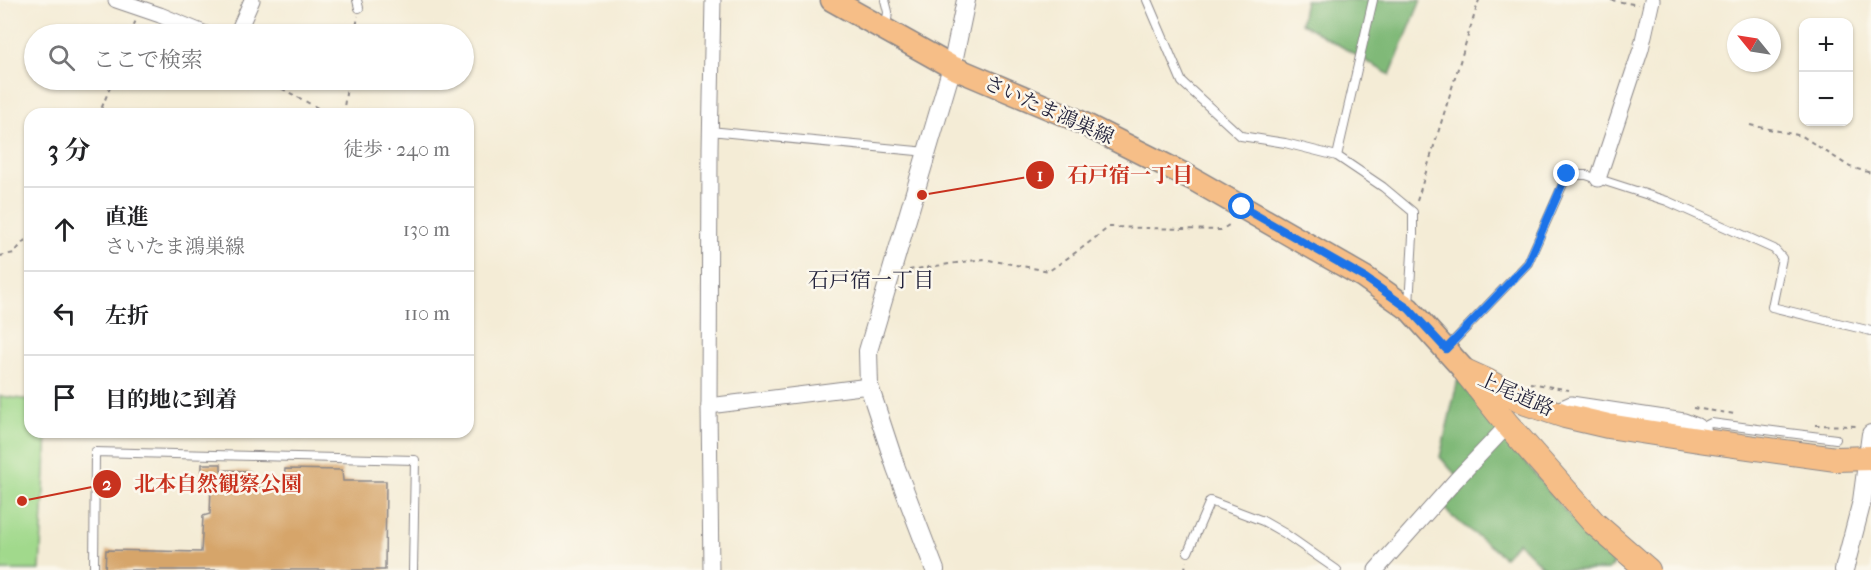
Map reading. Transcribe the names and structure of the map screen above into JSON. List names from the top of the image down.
{
  "streets": {
    "highway": ["上尾道路"],
    "main road": ["さいたま鴻巣線"]
  },
  "crossings": [
    ["さいたま鴻巣線", "上尾道路"]
  ],
  "districts": ["石戸宿一丁目"],
  "places": ["石戸宿一丁目", "北本自然観察公園"],
  "north": "top left",
  "page": {
    "map_buttons": ["+", "−"],
    "search": "ここで検索",
    "heading": ["3 分", "徒歩 · 240 m"],
    "list": [
      ["直進", "さいたま鴻巣線", "130 m"],
      ["左折", "110 m"],
      "目的地に到着"
    ]
  }
}
